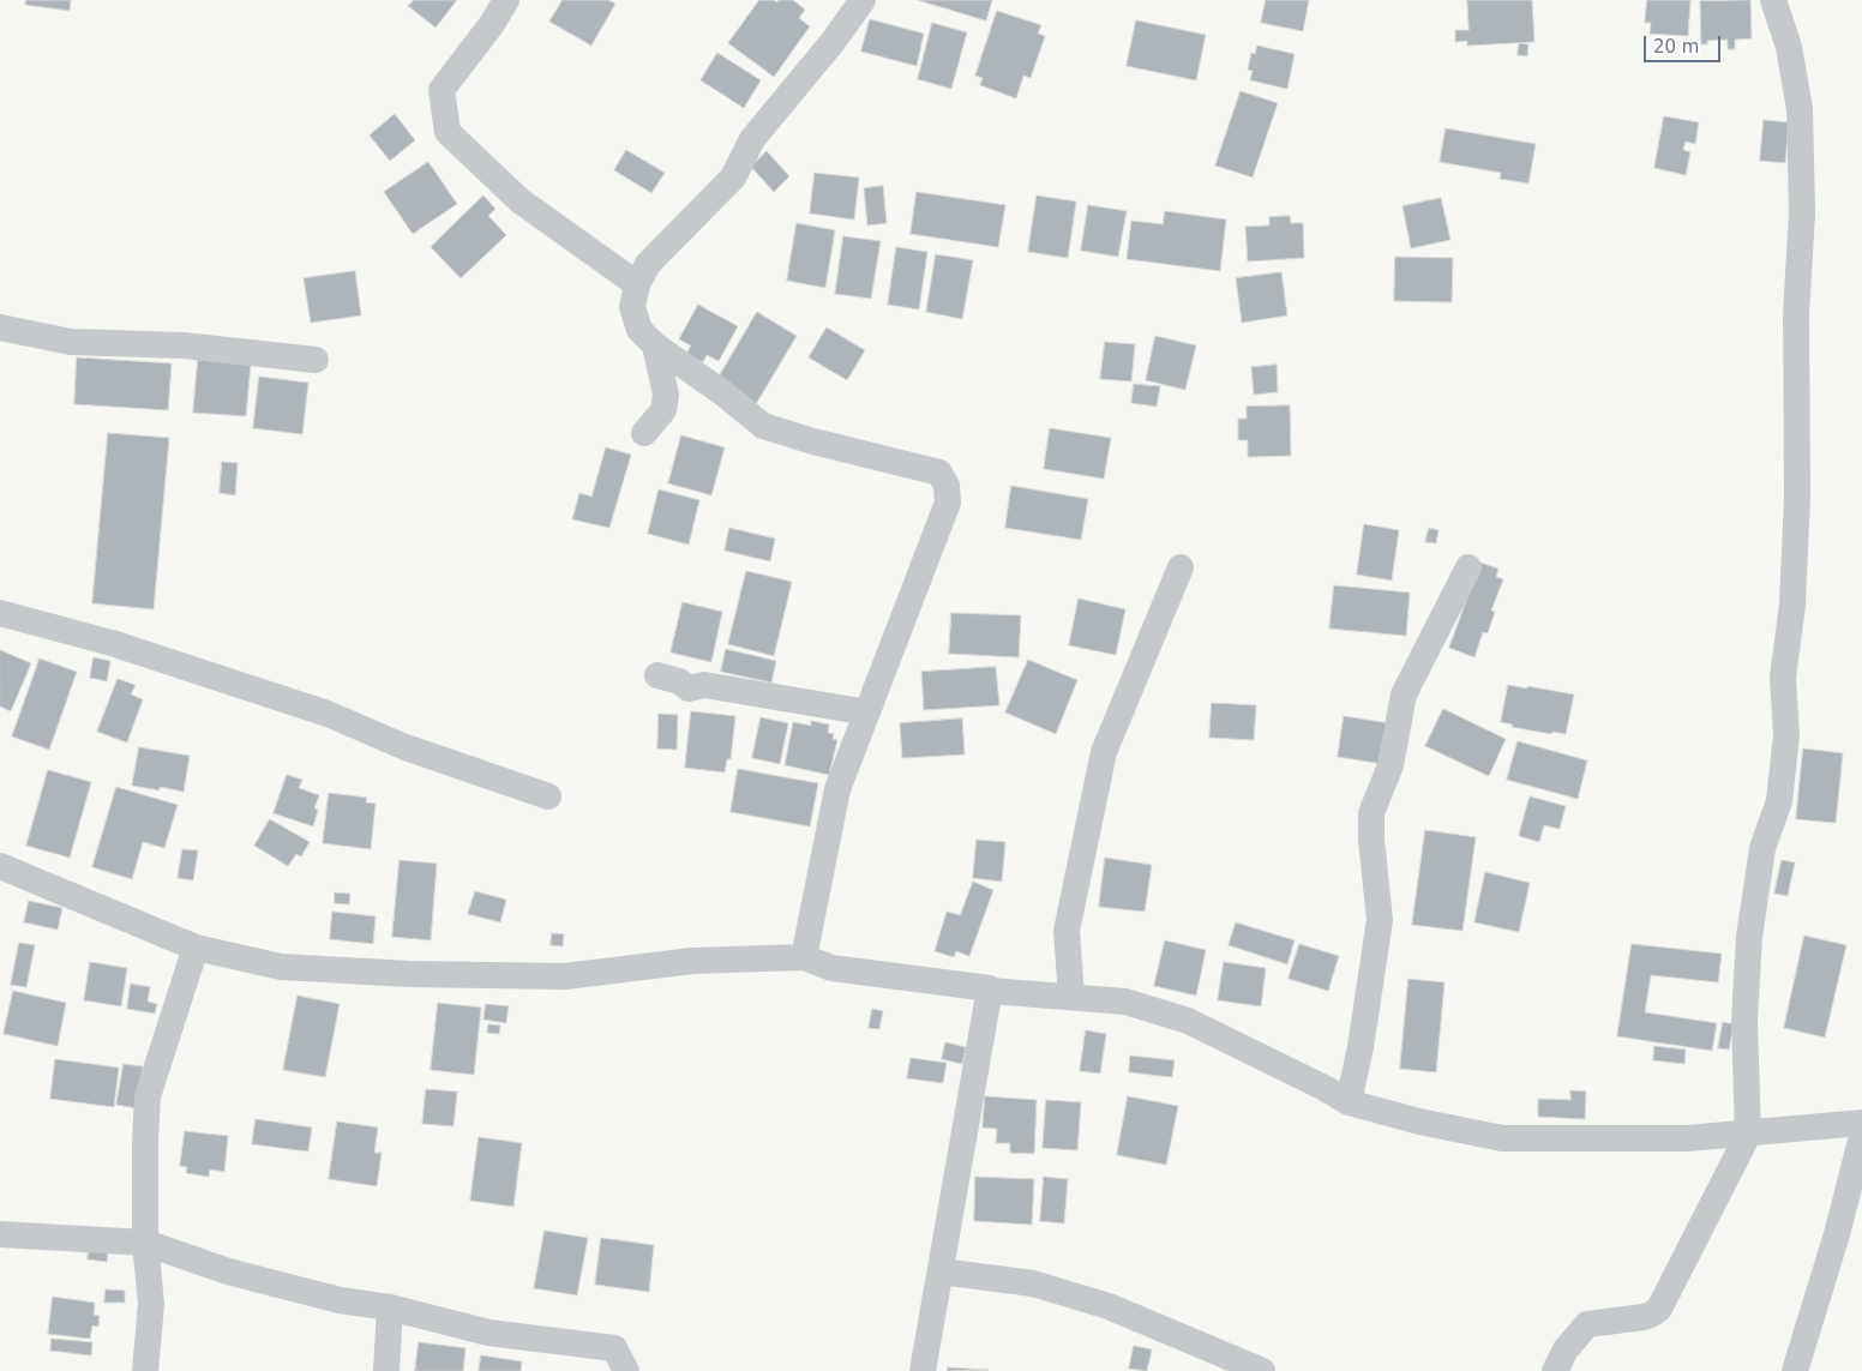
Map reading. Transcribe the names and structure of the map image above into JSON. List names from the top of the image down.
{
  "scale_bar": "20 m"
}
